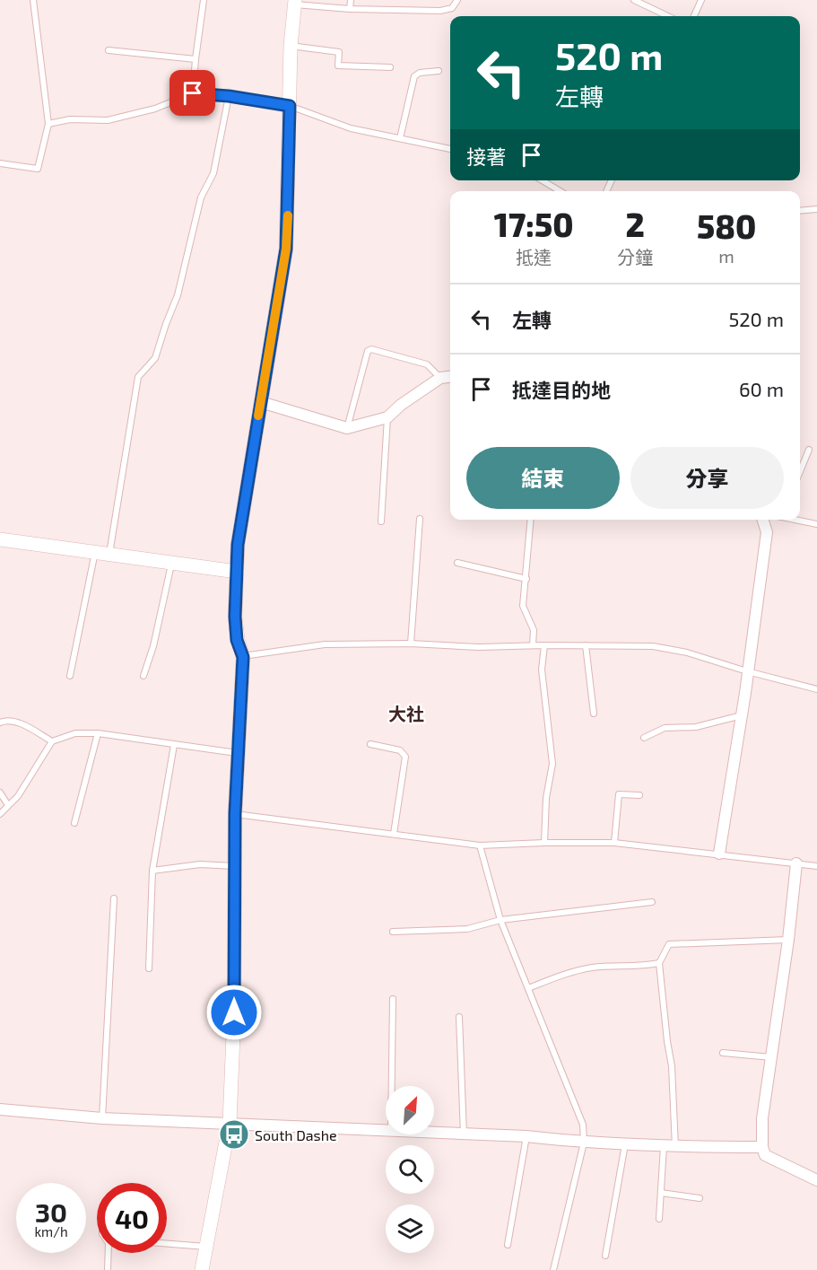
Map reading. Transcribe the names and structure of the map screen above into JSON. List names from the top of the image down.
{
  "districts": ["大社"],
  "places": {
    "bus stop": ["South Dashe"]
  },
  "north": "top right",
  "page": {
    "turn": ["520 m", "左轉"],
    "then": "接著",
    "eta": [
      "17:50",
      "抵達",
      "2",
      "分鐘",
      "580",
      "m"
    ],
    "list": [
      {
        "name": "左轉",
        "value": "520 m"
      },
      {
        "name": "抵達目的地",
        "value": "60 m"
      }
    ],
    "buttons": ["結束", "分享"],
    "speed": "30 km/h",
    "limit": "40"
  }
}
